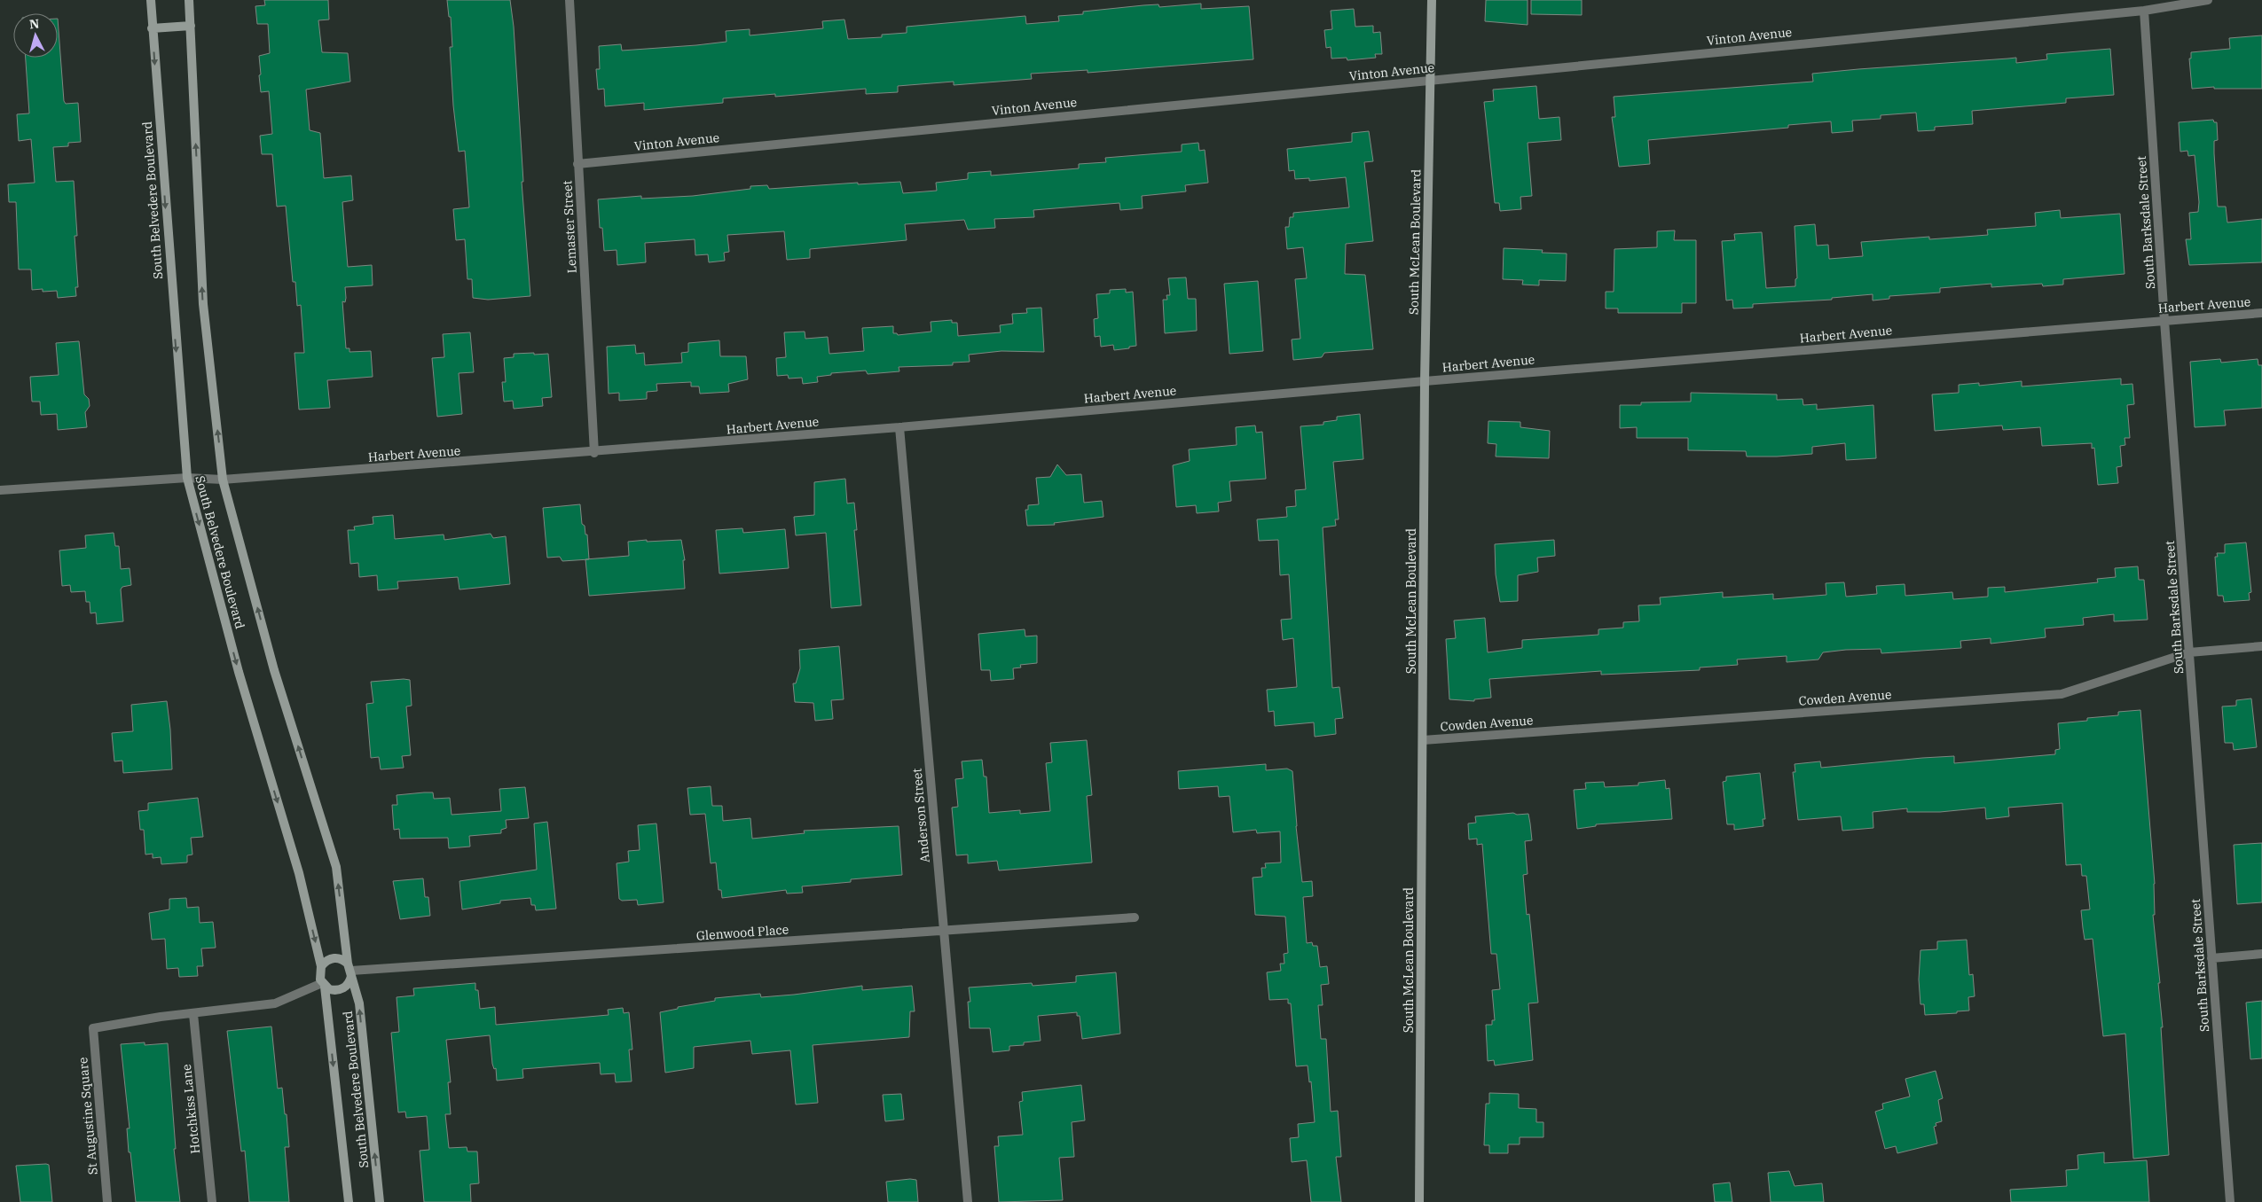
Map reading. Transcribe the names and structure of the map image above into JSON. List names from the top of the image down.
{
  "streets": {
    "street": [
      "Vinton Avenue",
      "South Belvedere Boulevard",
      "South Barksdale Street",
      "Lemaster Street",
      "South McLean Boulevard",
      "Harbert Avenue",
      "Cowden Avenue",
      "Anderson Street",
      "Glenwood Place",
      "Hotchkiss Lane",
      "St Augustine Square"
    ]
  },
  "crossings": [
    ["Vinton Avenue", "South Barksdale Street"],
    ["Vinton Avenue", "Lemaster Street"],
    ["Vinton Avenue", "South McLean Boulevard"],
    ["South Belvedere Boulevard", "Harbert Avenue"],
    ["South Belvedere Boulevard", "Glenwood Place"],
    ["South Barksdale Street", "Harbert Avenue"],
    ["South Barksdale Street", "Cowden Avenue"],
    ["Lemaster Street", "Harbert Avenue"],
    ["South McLean Boulevard", "Harbert Avenue"],
    ["South McLean Boulevard", "Cowden Avenue"],
    ["Harbert Avenue", "Anderson Street"],
    ["Anderson Street", "Glenwood Place"],
    ["Hotchkiss Lane", "St Augustine Square"]
  ],
  "north": "top"
}
